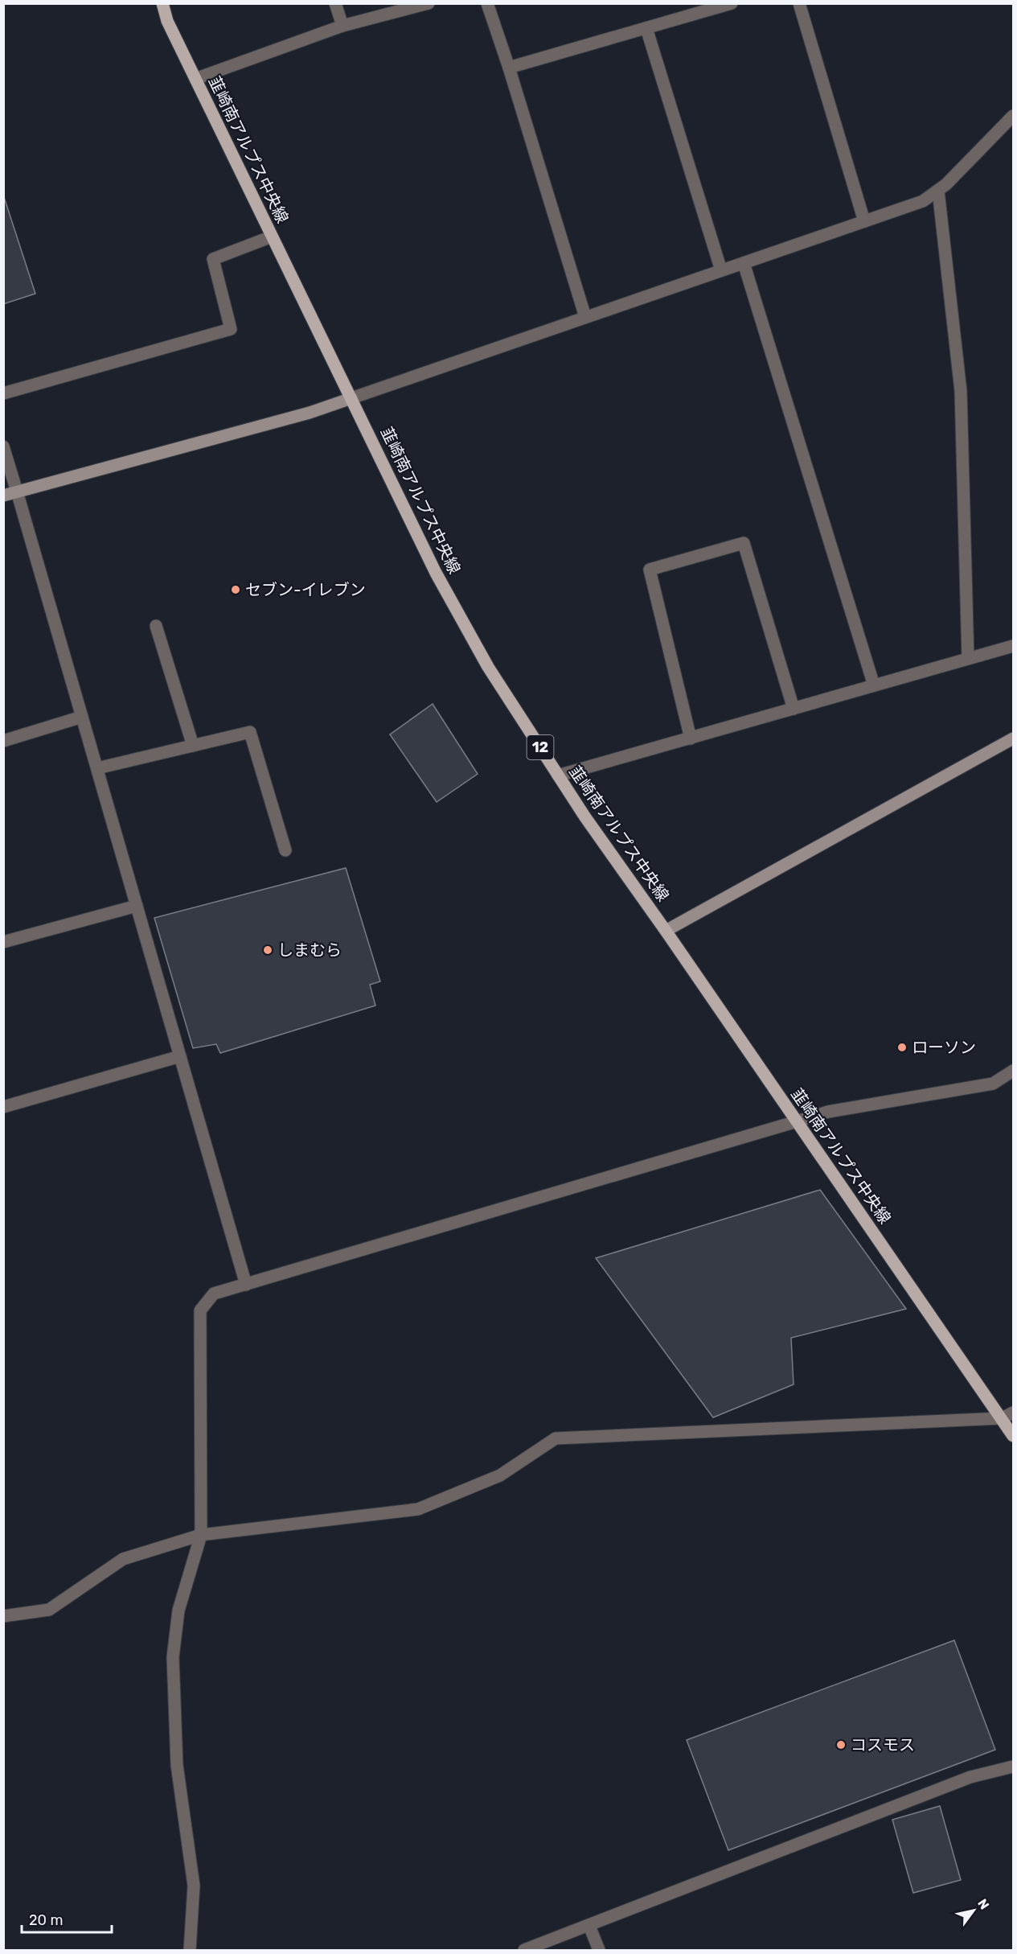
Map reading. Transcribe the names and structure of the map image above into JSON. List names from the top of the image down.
{
  "streets": {
    "main road": ["韮崎南アルプス中央線", "12"]
  },
  "places": [
    "セブン-イレブン",
    "しまむら",
    "ローソン",
    "コスモス"
  ],
  "scale_bar": "20 m",
  "north": "top right"
}
